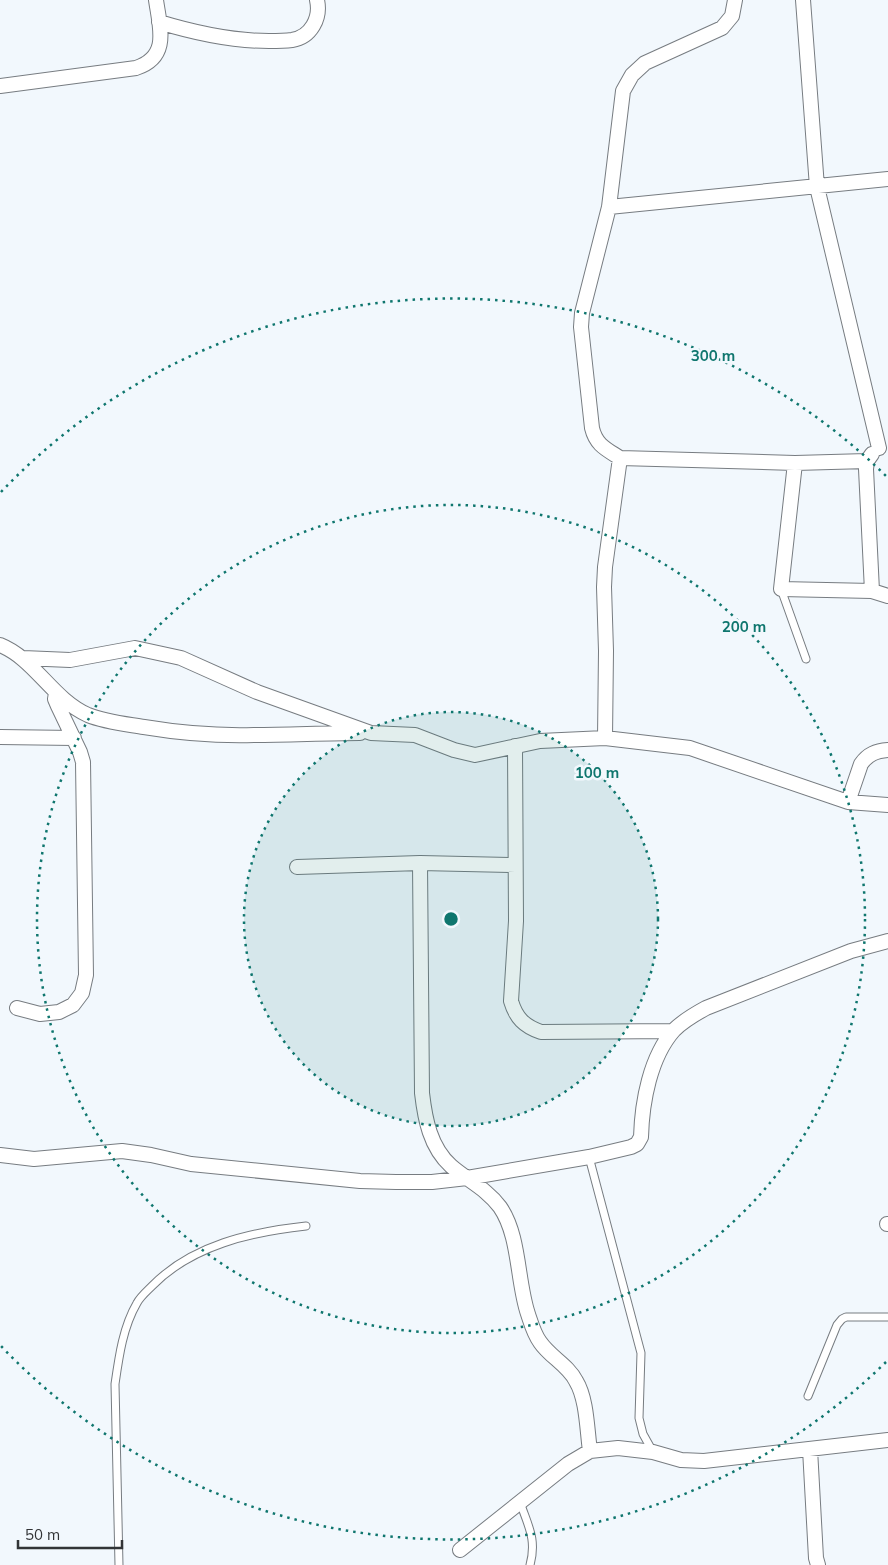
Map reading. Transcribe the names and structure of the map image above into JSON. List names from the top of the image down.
{
  "scale_bar": "50 m",
  "rings": ["300 m", "200 m", "100 m"]
}
